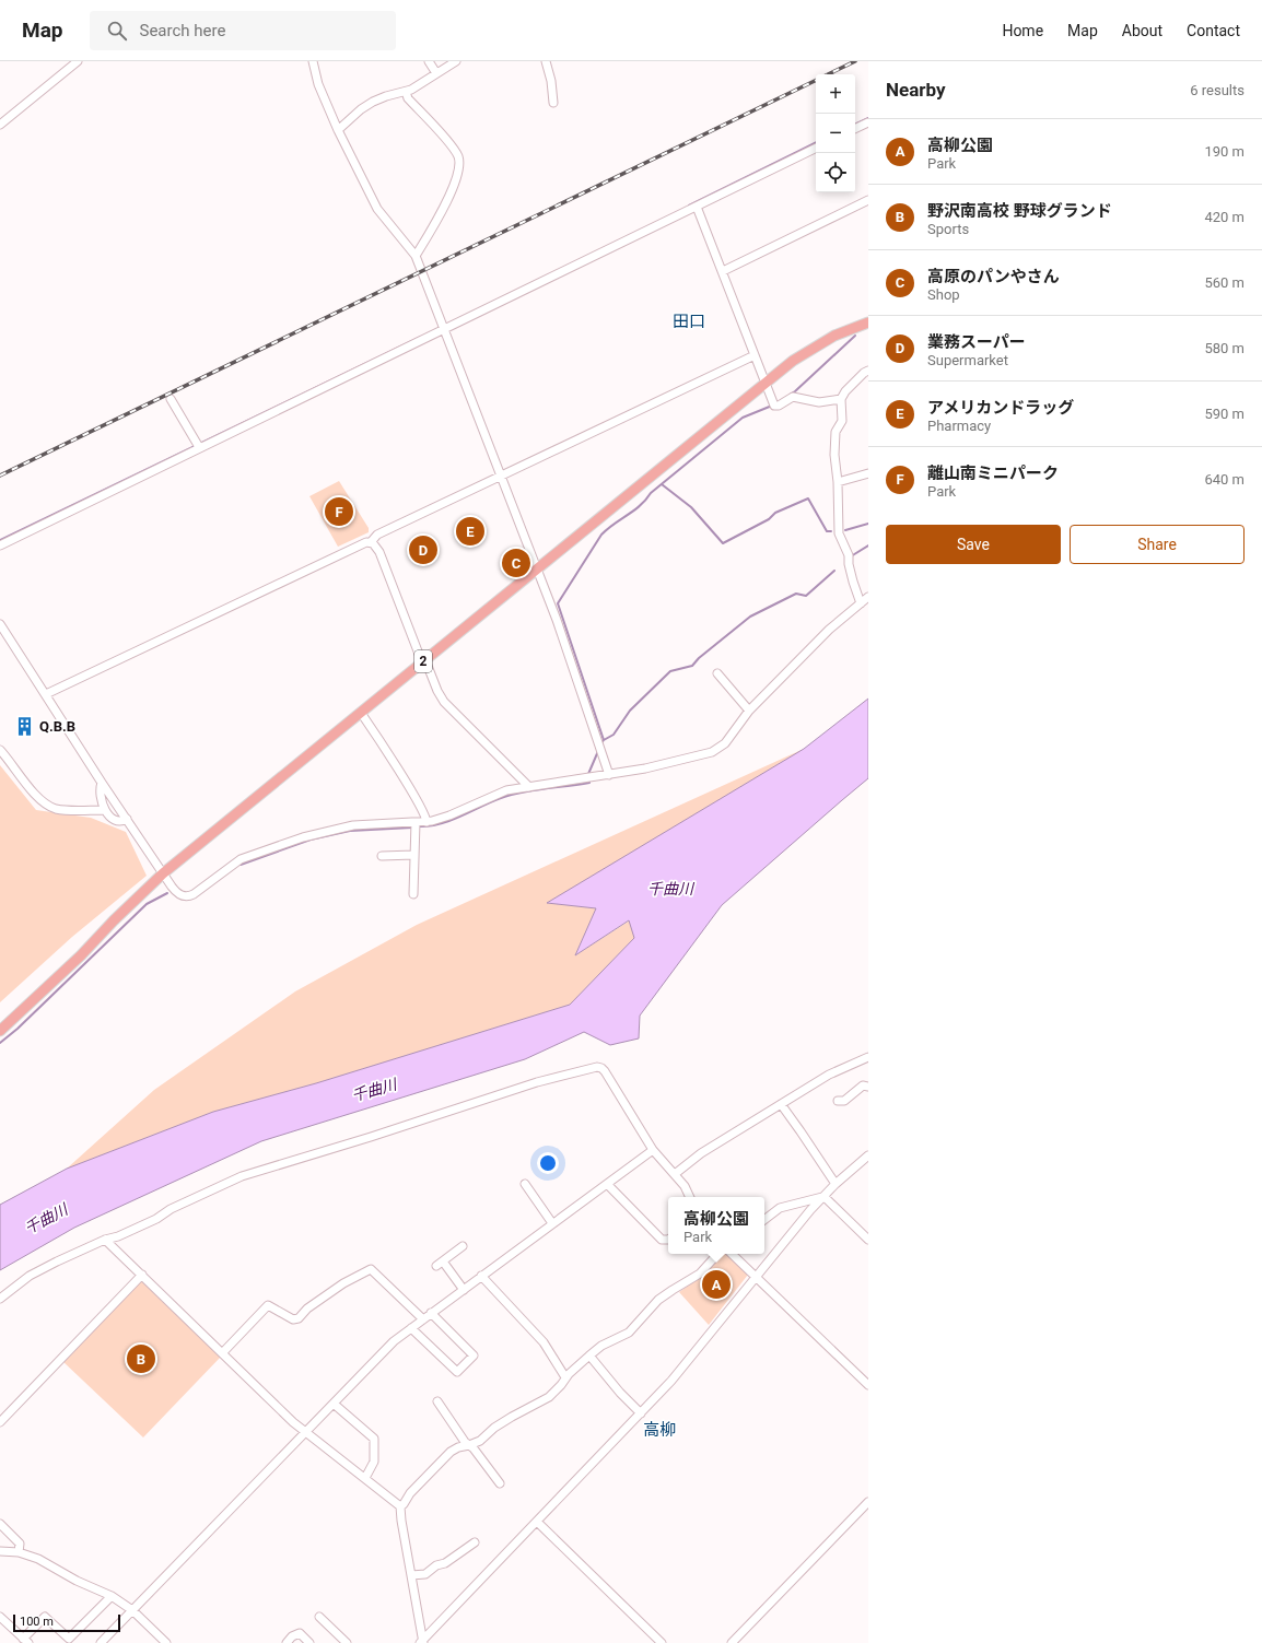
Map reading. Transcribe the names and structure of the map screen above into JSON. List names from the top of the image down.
{
  "streets": {
    "main road": ["2"]
  },
  "districts": ["田口", "高柳"],
  "water": ["千曲川"],
  "places": {
    "building": ["Q.B.B"]
  },
  "scale_bar": "100 m",
  "page": {
    "header": "Map",
    "search": "Search here",
    "nav": [
      "Home",
      "Map",
      "About",
      "Contact"
    ],
    "heading": ["Nearby", "6 results"],
    "map_buttons": ["+", "−"],
    "list": [
      {
        "mark": "A",
        "name": "高柳公園",
        "note": "Park",
        "value": "190 m"
      },
      {
        "mark": "B",
        "name": "野沢南高校 野球グランド",
        "note": "Sports",
        "value": "420 m"
      },
      {
        "mark": "C",
        "name": "高原のパンやさん",
        "note": "Shop",
        "value": "560 m"
      },
      {
        "mark": "D",
        "name": "業務スーパー",
        "note": "Supermarket",
        "value": "580 m"
      },
      {
        "mark": "E",
        "name": "アメリカンドラッグ",
        "note": "Pharmacy",
        "value": "590 m"
      },
      {
        "mark": "F",
        "name": "離山南ミニパーク",
        "note": "Park",
        "value": "640 m"
      }
    ],
    "pins": [
      "F",
      "E",
      "D",
      "C",
      "A",
      "B"
    ],
    "buttons": ["Save", "Share"],
    "popup": ["高柳公園", "Park"],
    "scale": "100 m"
  }
}
